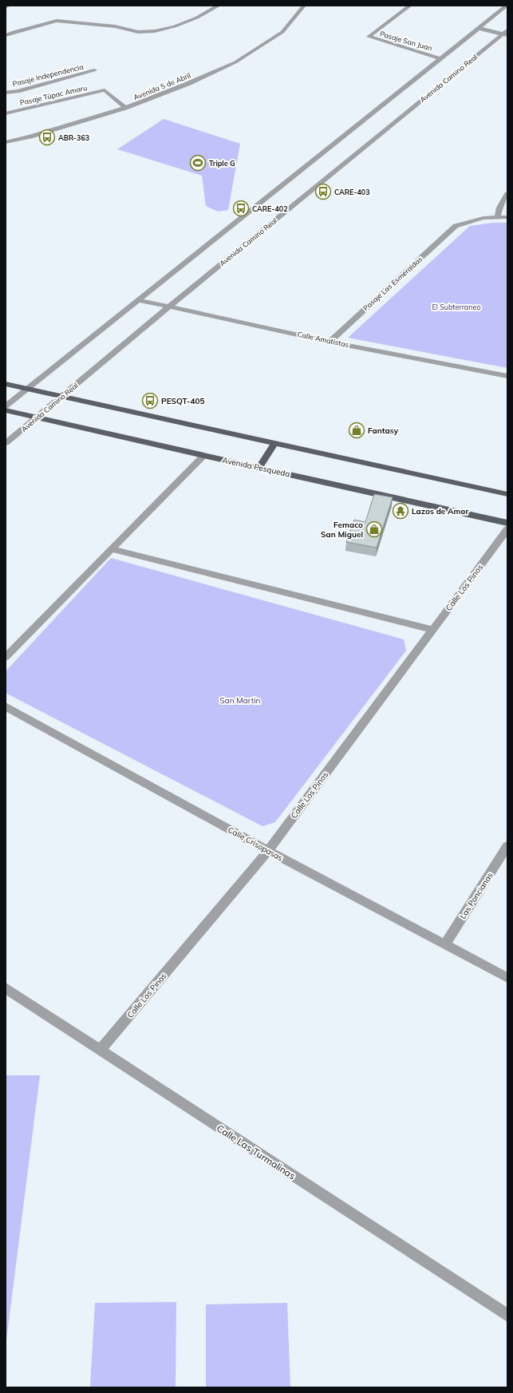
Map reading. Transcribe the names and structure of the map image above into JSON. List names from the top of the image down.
{
  "streets": {
    "main road": ["Avenida Pesqueda"],
    "street": [
      "Pasaje San Juan",
      "Pasaje Independencia",
      "Avenida Camino Real",
      "Avenida 5 de Abril",
      "Pasaje Túpac Amaru",
      "Pasaje Las Esmeraldas",
      "Calle Amatistas",
      "Calle Los Pinos",
      "Calle Crisopasas",
      "Las Poncianas",
      "Calle Las Turmalinas"
    ]
  },
  "crossings": [
    ["Avenida Camino Real", "Calle Amatistas"],
    ["Avenida Camino Real", "Avenida Pesqueda"],
    ["Avenida 5 de Abril", "Pasaje Túpac Amaru"],
    ["Pasaje Las Esmeraldas", "Calle Amatistas"],
    ["Calle Los Pinos", "Calle Crisopasas"],
    ["Calle Los Pinos", "Calle Las Turmalinas"],
    ["Calle Crisopasas", "Las Poncianas"]
  ],
  "parks": ["El Subterraneo", "San Martin"],
  "places": {
    "bus stop": [
      "ABR-363",
      "CARE-403",
      "CARE-402",
      "PESQT-405"
    ],
    "sports": ["Triple G"],
    "shop": ["Fantasy", "Femaco San Miguel"],
    "temple": ["Lazos de Amor"]
  }
}
